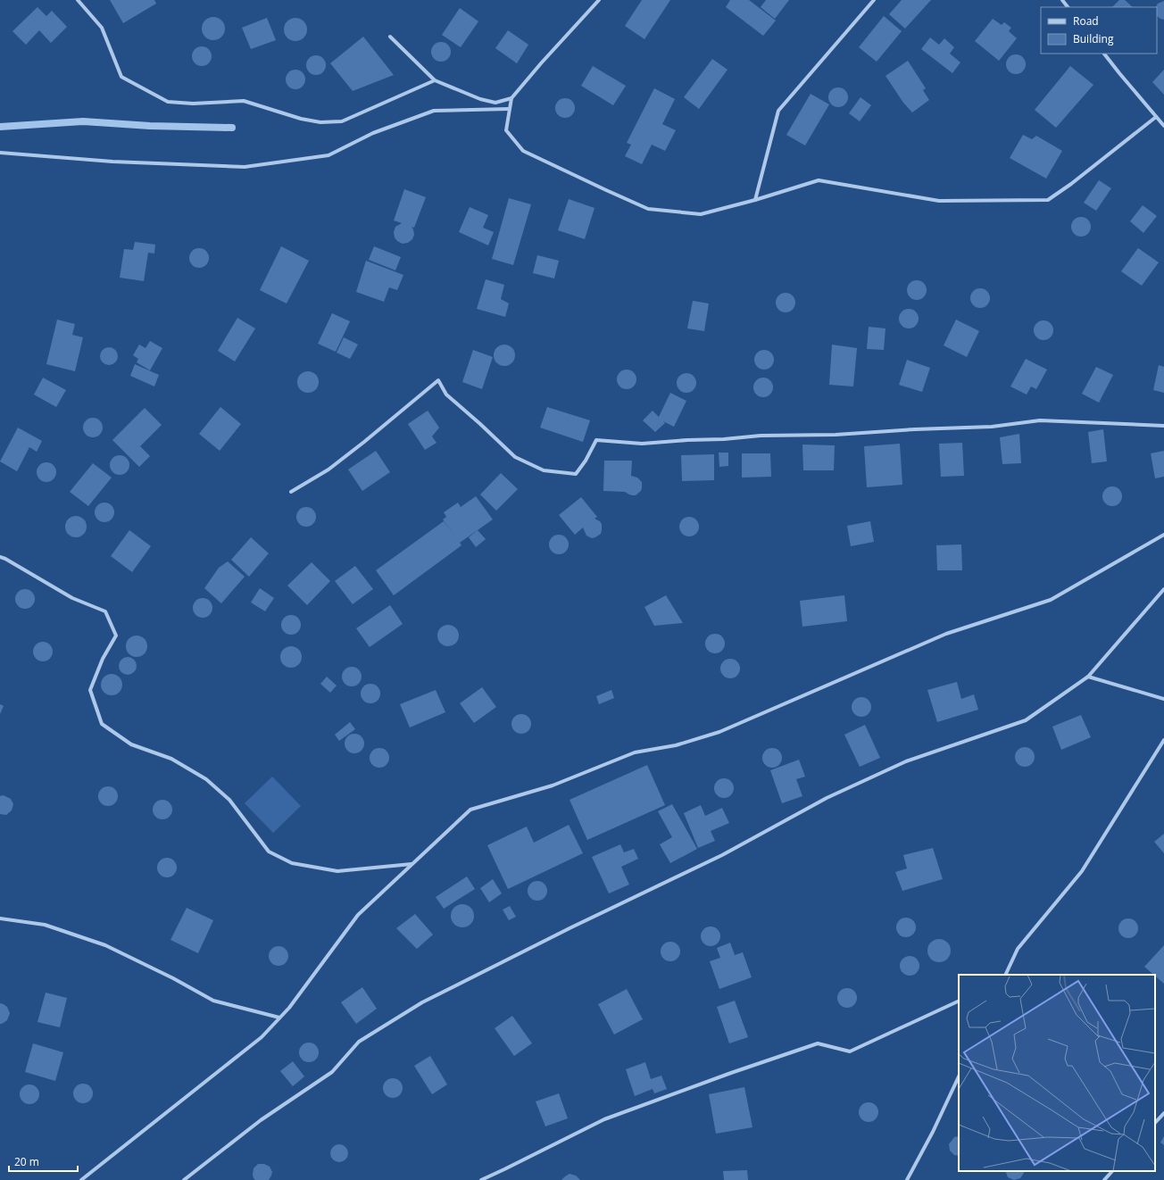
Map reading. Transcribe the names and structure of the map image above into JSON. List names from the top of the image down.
{
  "legend": ["Road", "Building"],
  "scale_bar": "20 m"
}
